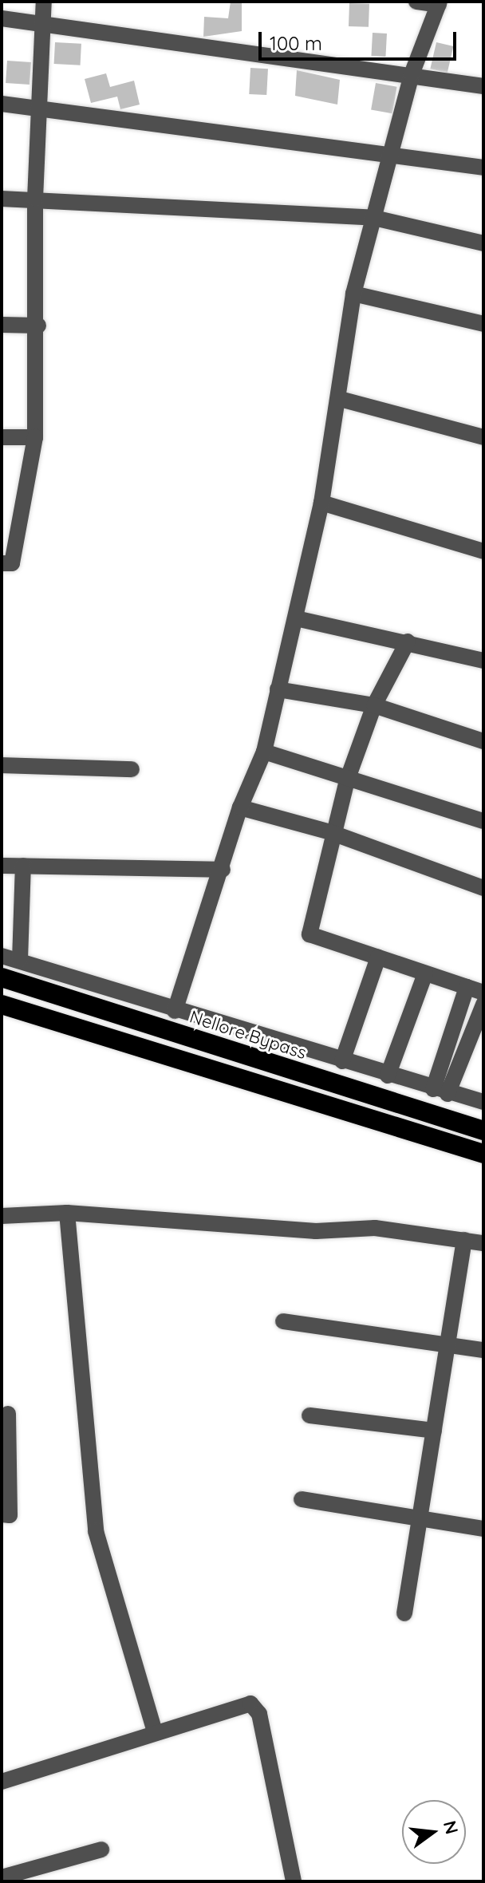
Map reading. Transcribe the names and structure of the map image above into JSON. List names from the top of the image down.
{
  "streets": {
    "highway": ["Nellore Bypass"]
  },
  "scale_bar": "100 m",
  "north": "right"
}
